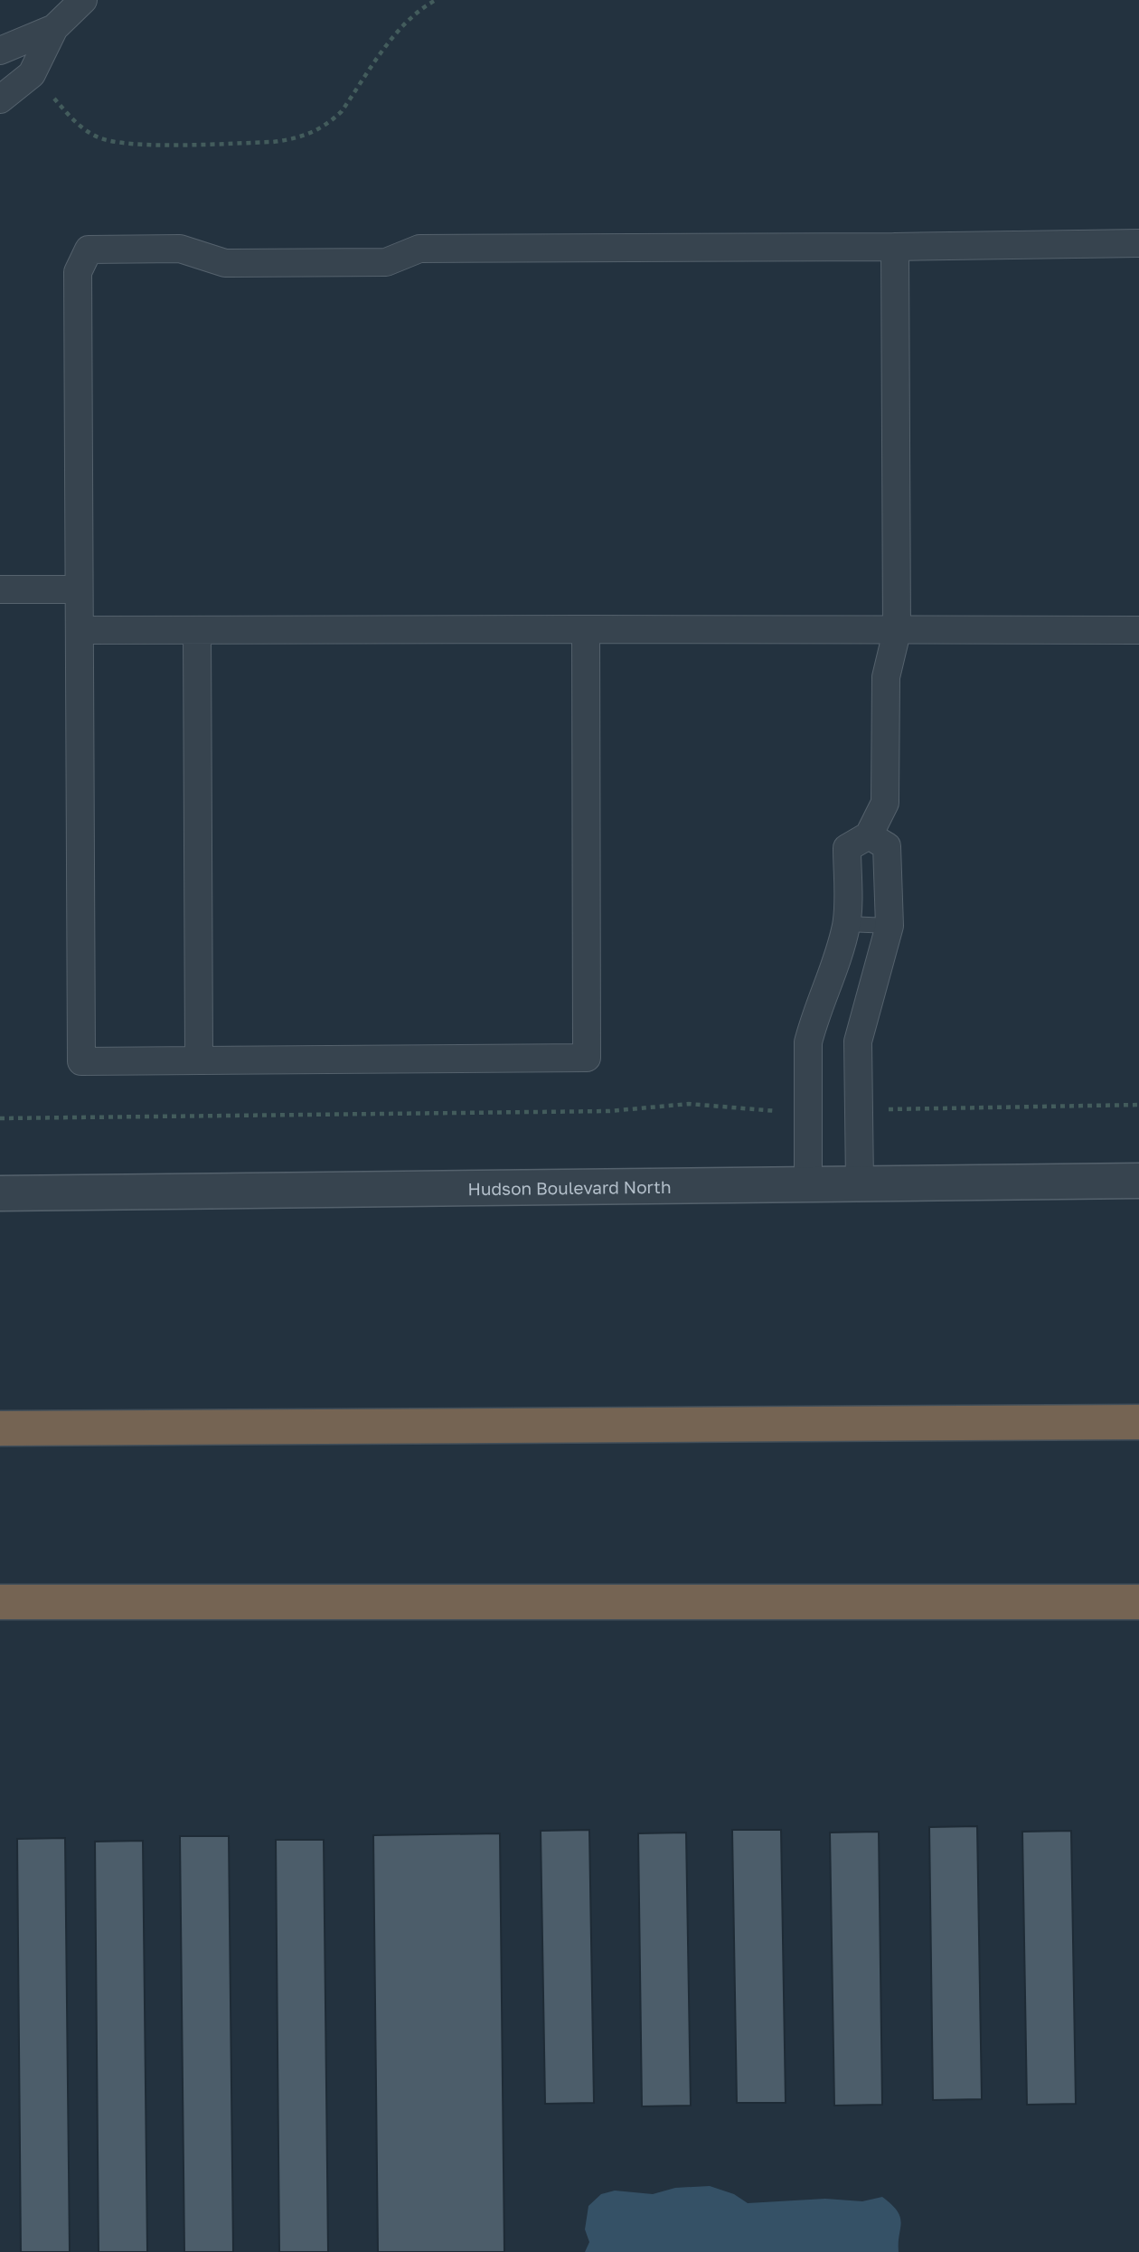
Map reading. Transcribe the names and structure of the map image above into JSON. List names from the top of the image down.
{
  "streets": {
    "street": ["Hudson Boulevard North"]
  }
}
